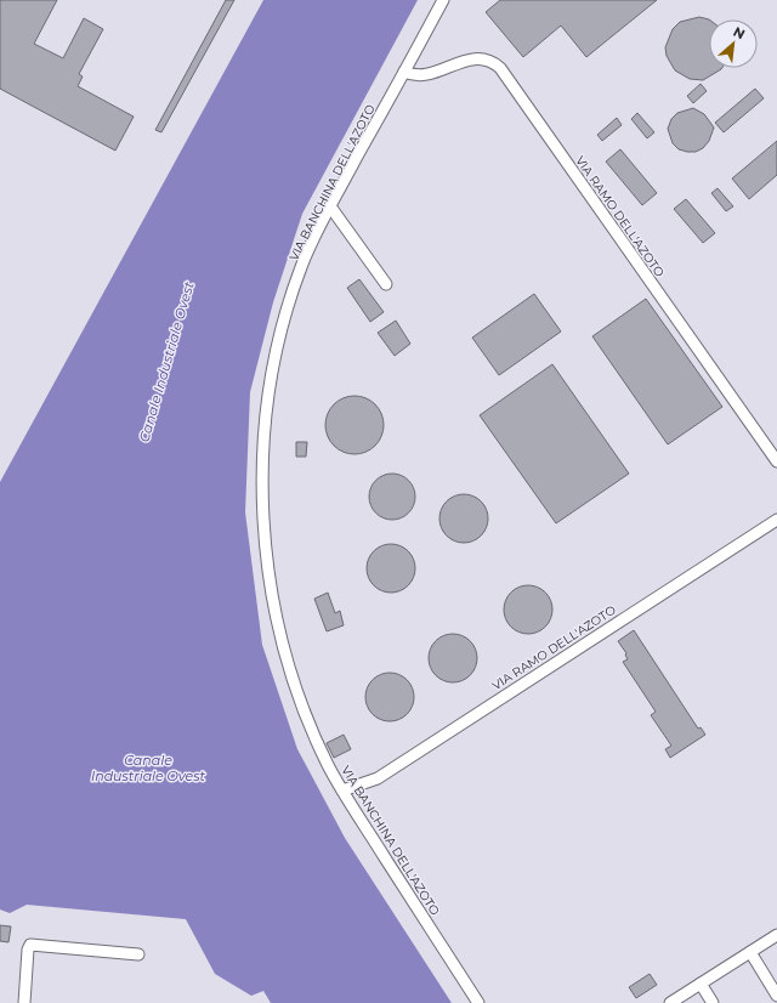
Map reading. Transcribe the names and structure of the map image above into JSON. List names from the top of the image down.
{
  "streets": {
    "street": ["VIA BANCHINA DELL'AZOTO", "VIA RAMO DELL'AZOTO"]
  },
  "crossings": [
    ["VIA BANCHINA DELL'AZOTO", "VIA RAMO DELL'AZOTO"]
  ],
  "water": ["Canale Industriale Ovest"],
  "north": "top right"
}
